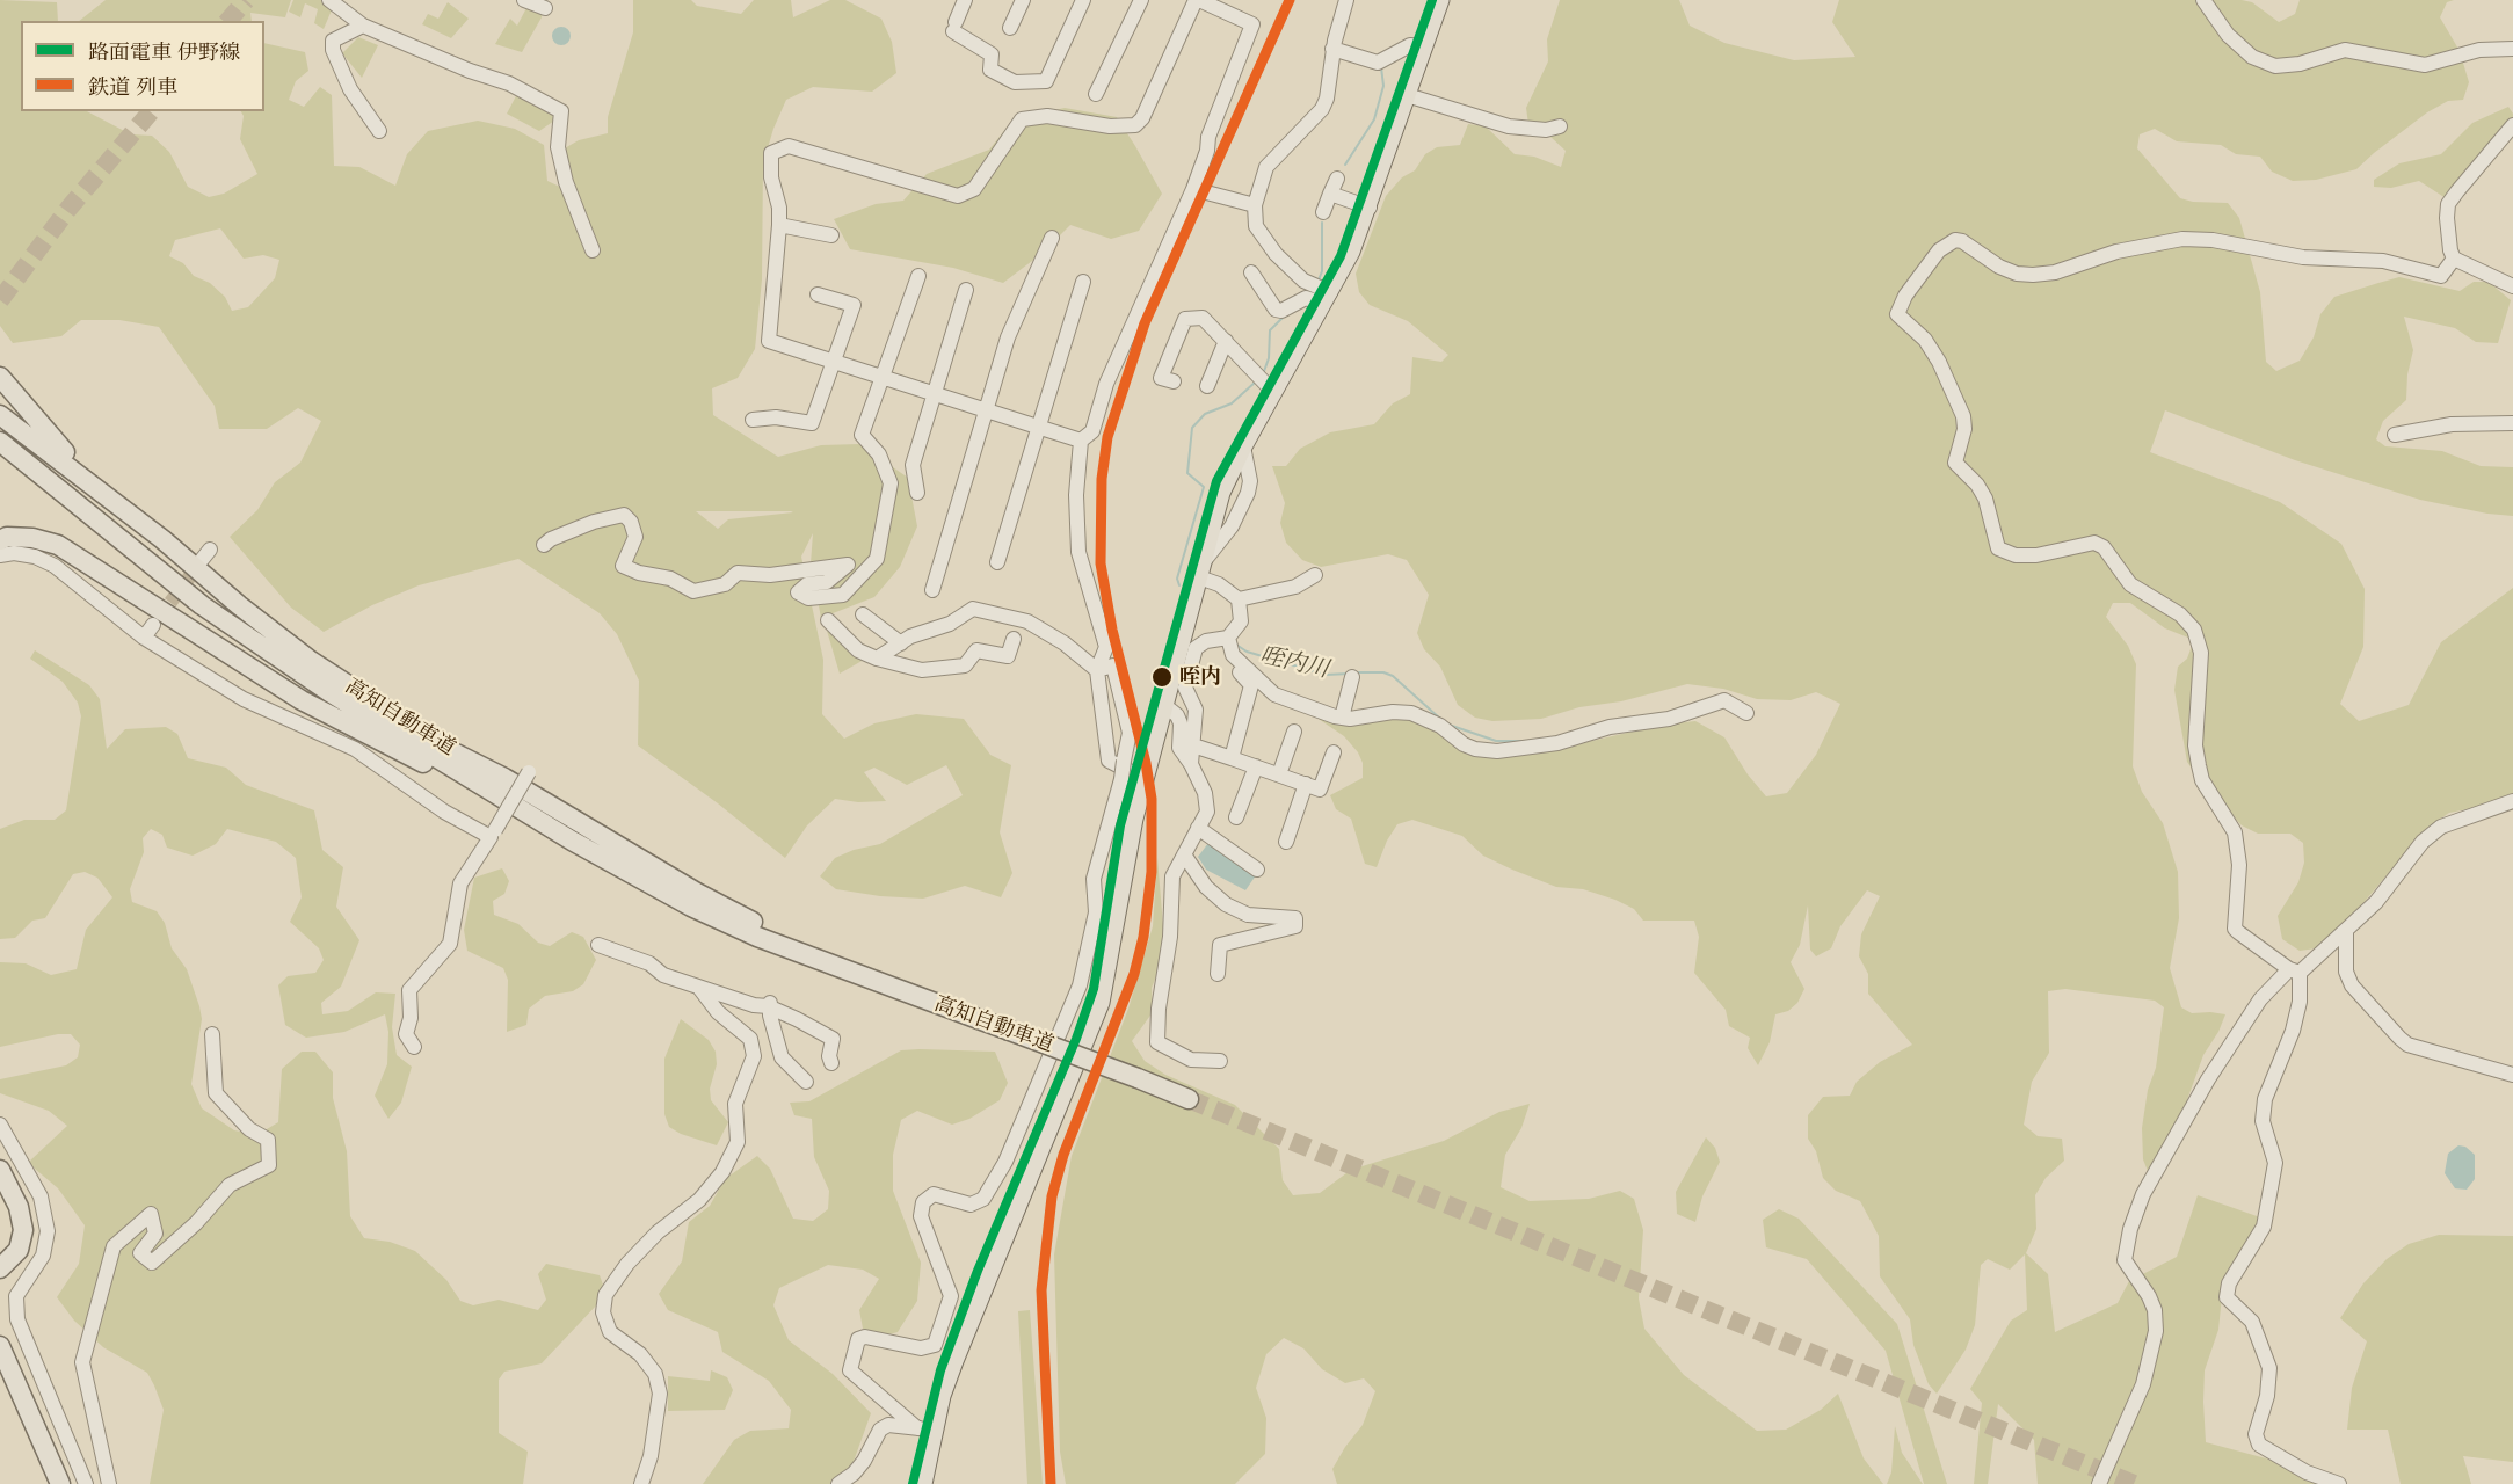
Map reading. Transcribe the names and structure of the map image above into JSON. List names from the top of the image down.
{
  "streets": {
    "highway": ["高知自動車道"]
  },
  "water": ["咥内川"],
  "places": ["咥内"],
  "lines": ["tram line 伊野線", "rail line 列車"],
  "legend": ["路面電車 伊野線", "鉄道 列車"]
}
